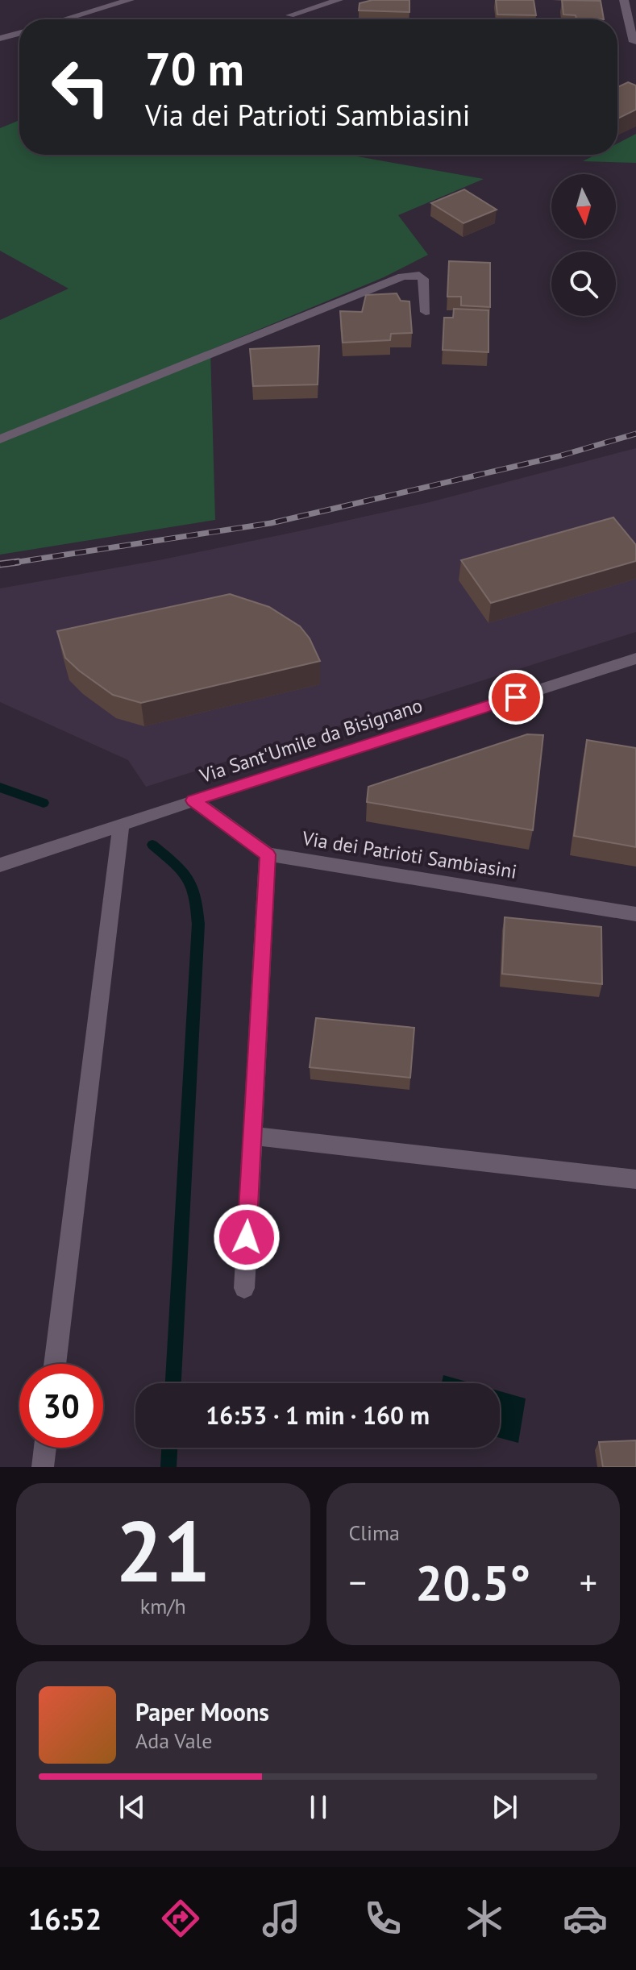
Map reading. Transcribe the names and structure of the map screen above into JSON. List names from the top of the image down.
{
  "streets": {
    "street": ["Via Sant'Umile da Bisignano", "Via dei Patrioti Sambiasini"]
  },
  "crossings": [
    ["Via Sant'Umile da Bisignano", "Via dei Patrioti Sambiasini"]
  ],
  "north": "bottom",
  "page": {
    "turn": ["70 m", "Via dei Patrioti Sambiasini"],
    "limit": "30",
    "trip": "16:53 · 1 min · 160 m",
    "tile": [
      ["21", "km/h"],
      "Clima"
    ],
    "heat": ["−", "20.5°", "+"],
    "song": ["Paper Moons", "Ada Vale"],
    "tabs": "16:52"
  }
}
